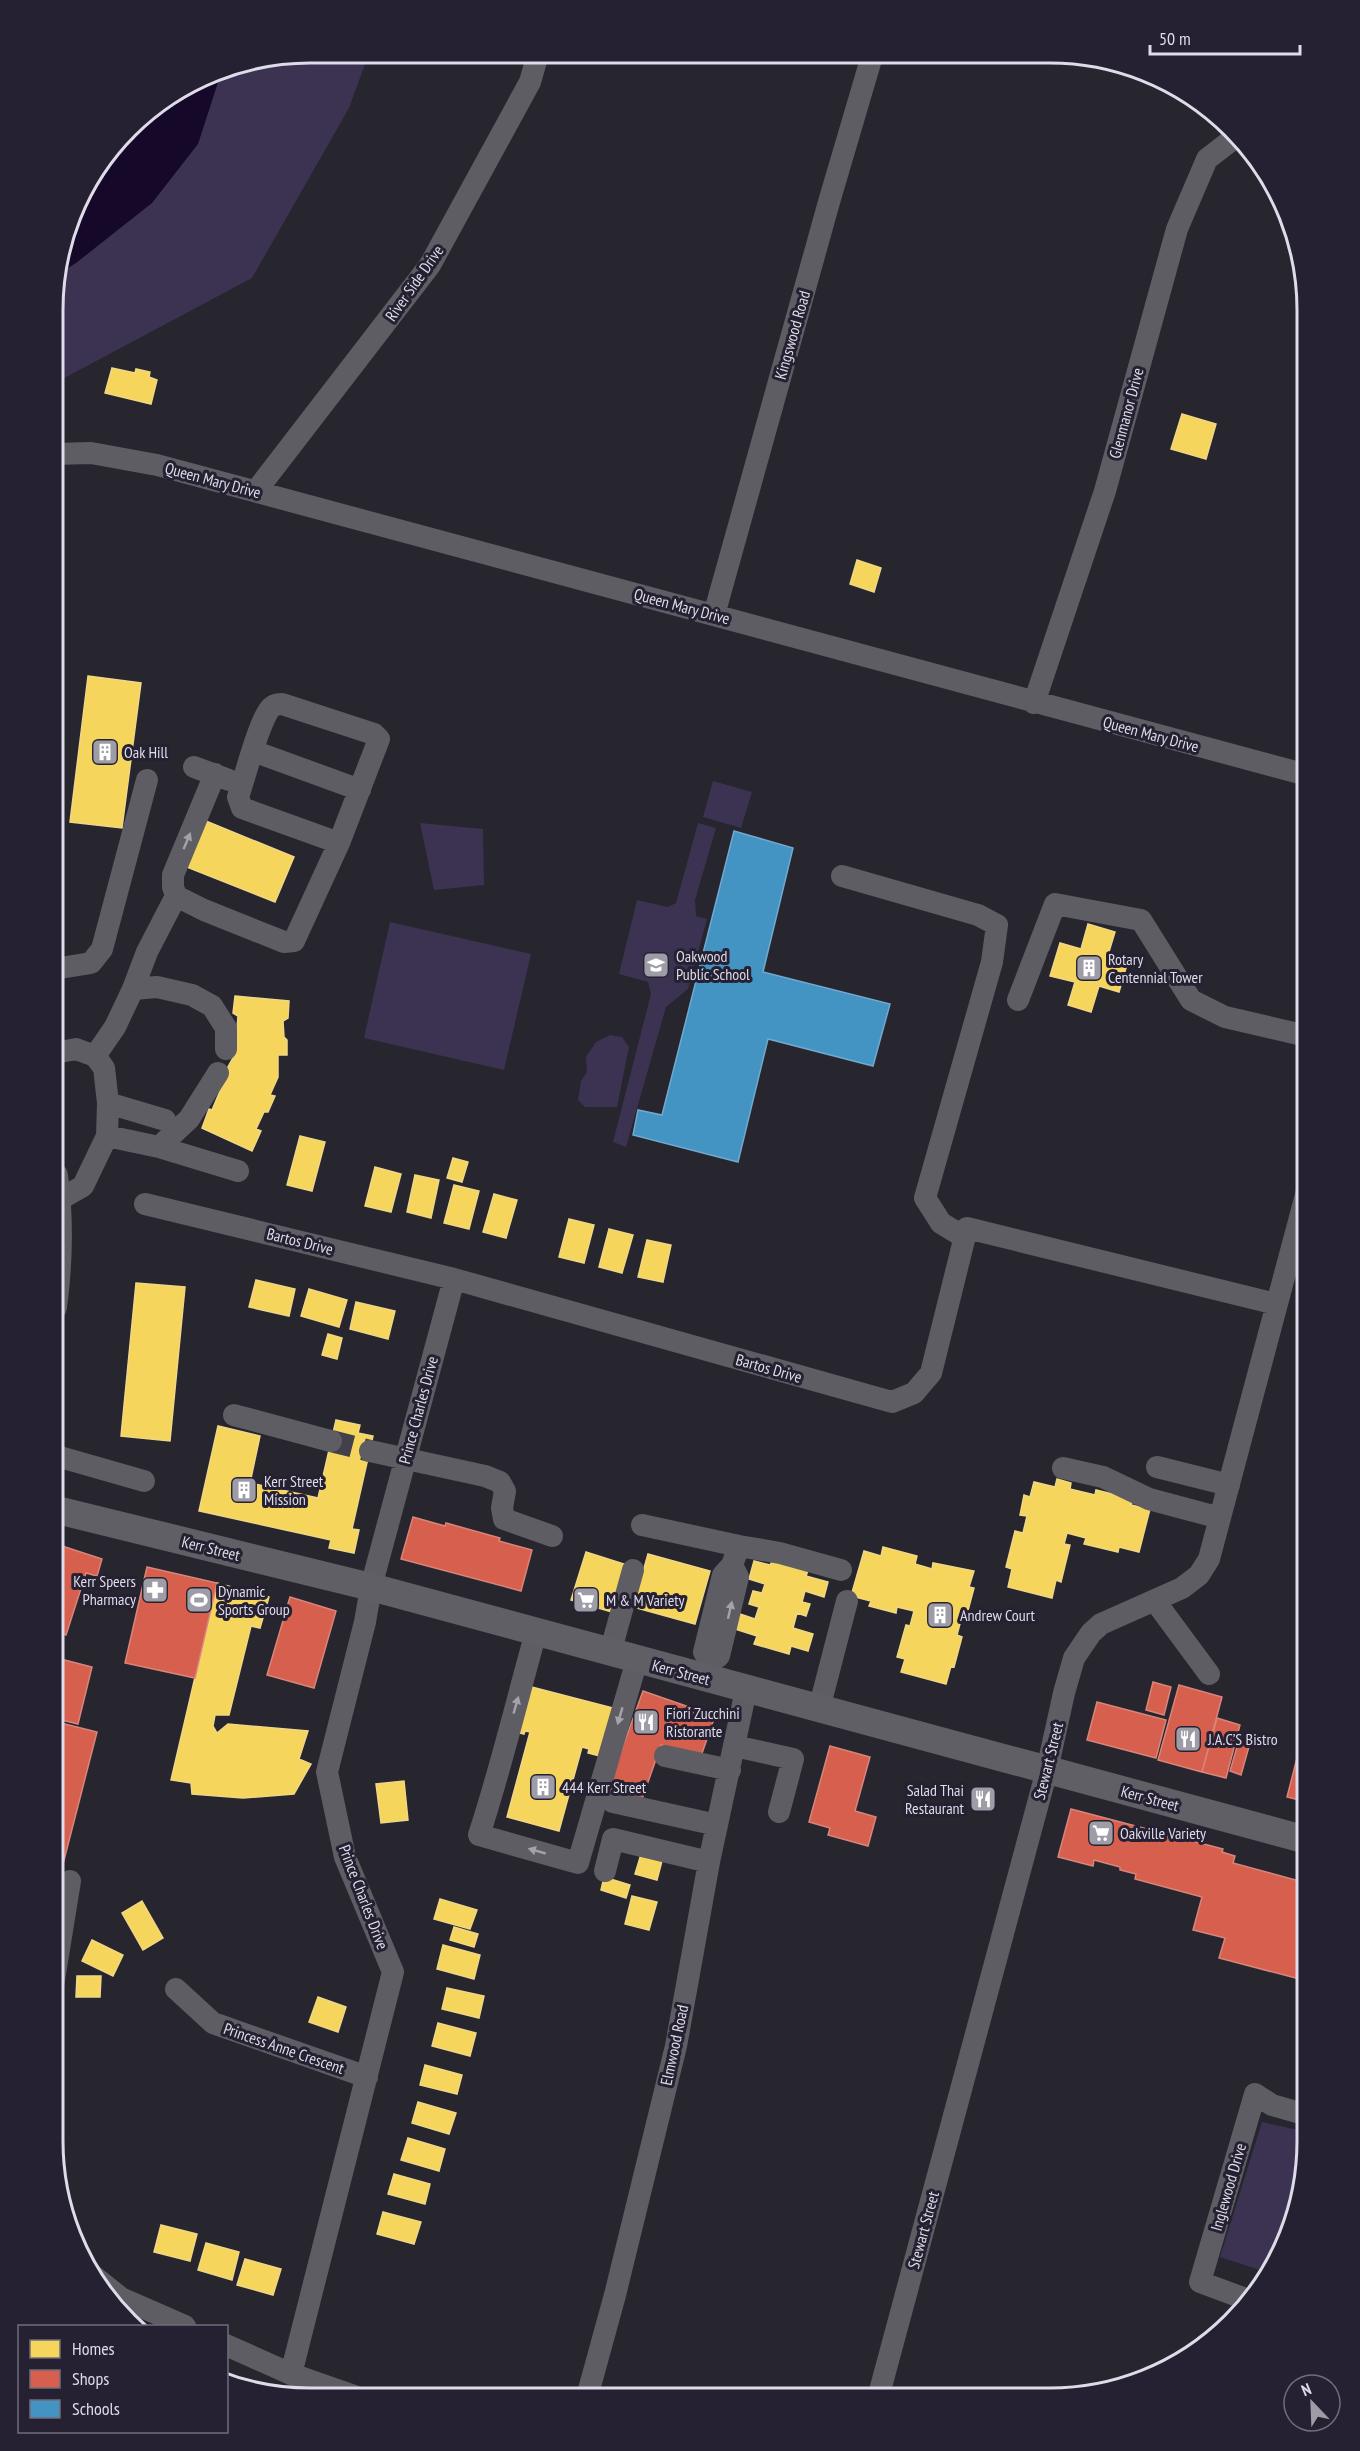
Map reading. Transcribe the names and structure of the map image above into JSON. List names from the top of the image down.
{
  "streets": {
    "main road": ["Kerr Street"],
    "street": [
      "River Side Drive",
      "Kingswood Road",
      "Glenmanor Drive",
      "Queen Mary Drive",
      "Bartos Drive",
      "Prince Charles Drive",
      "Stewart Street",
      "Elmwood Road",
      "Princess Anne Crescent",
      "Inglewood Drive"
    ]
  },
  "crossings": [
    ["River Side Drive", "Queen Mary Drive"],
    ["Kingswood Road", "Queen Mary Drive"],
    ["Glenmanor Drive", "Queen Mary Drive"],
    ["Bartos Drive", "Prince Charles Drive"],
    ["Prince Charles Drive", "Kerr Street"],
    ["Prince Charles Drive", "Princess Anne Crescent"],
    ["Kerr Street", "Stewart Street"],
    ["Kerr Street", "Elmwood Road"]
  ],
  "places": {
    "building": [
      "Oak Hill",
      "Rotary Centennial Tower",
      "Kerr Street Mission",
      "Andrew Court",
      "444 Kerr Street"
    ],
    "school or university": ["Oakwood Public School"],
    "pharmacy": ["Kerr Speers Pharmacy"],
    "sports": ["Dynamic Sports Group"],
    "supermarket": ["M & M Variety", "Oakville Variety"],
    "restaurant": ["Fiori Zucchini Ristorante", "J.A.C’S Bistro", "Salad Thai Restaurant"]
  },
  "legend": ["Homes", "Shops", "Schools"],
  "scale_bar": "50 m",
  "north": "top left"
}
